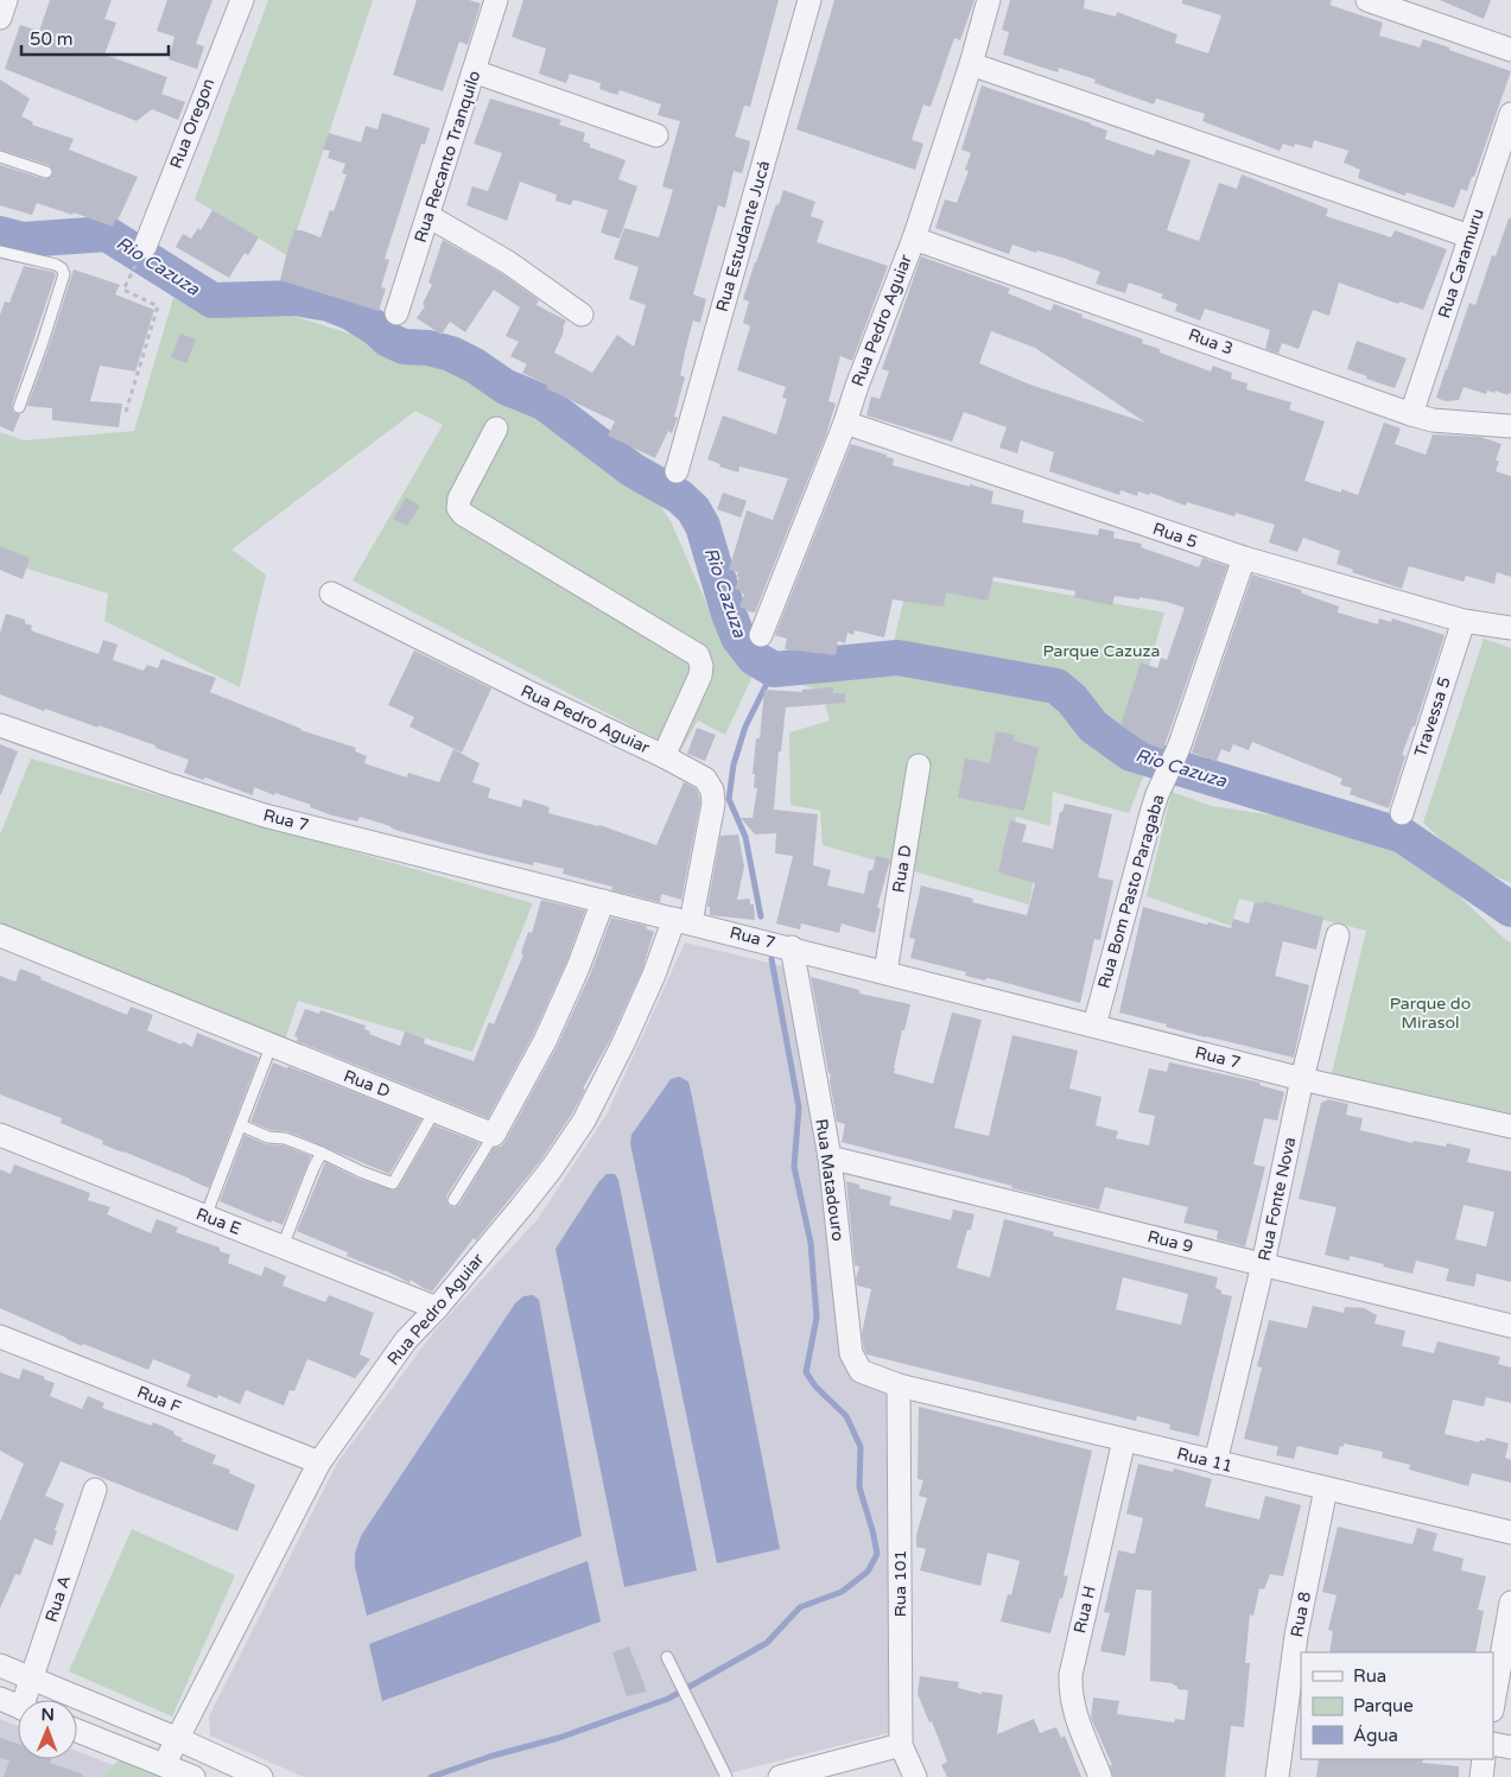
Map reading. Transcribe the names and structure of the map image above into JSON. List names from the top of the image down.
{
  "streets": {
    "street": [
      "Rua Oregon",
      "Rua Recanto Tranquilo",
      "Rua Estudante Jucá",
      "Rua Caramuru",
      "Rua Pedro Aguiar",
      "Rua 3",
      "Rua 5",
      "Travessa 5",
      "Rua 7",
      "Rua D",
      "Rua Bom Pasto Paragaba",
      "Rua Matadouro",
      "Rua Fonte Nova",
      "Rua E",
      "Rua 9",
      "Rua F",
      "Rua 11",
      "Rua 101",
      "Rua A",
      "Rua H",
      "Rua 8"
    ]
  },
  "crossings": [
    ["Rua Caramuru", "Rua 3"],
    ["Rua Pedro Aguiar", "Rua 3"],
    ["Rua Pedro Aguiar", "Rua 5"],
    ["Rua Pedro Aguiar", "Rua 7"],
    ["Rua Pedro Aguiar", "Rua E"],
    ["Rua Pedro Aguiar", "Rua F"],
    ["Rua 5", "Travessa 5"],
    ["Rua 5", "Rua Bom Pasto Paragaba"],
    ["Rua 7", "Rua D"],
    ["Rua 7", "Rua Bom Pasto Paragaba"],
    ["Rua 7", "Rua Matadouro"],
    ["Rua 7", "Rua Fonte Nova"],
    ["Rua Matadouro", "Rua 9"],
    ["Rua Matadouro", "Rua 11"],
    ["Rua Matadouro", "Rua 101"],
    ["Rua Fonte Nova", "Rua 9"],
    ["Rua Fonte Nova", "Rua 11"],
    ["Rua 11", "Rua 101"],
    ["Rua 11", "Rua H"],
    ["Rua 11", "Rua 8"]
  ],
  "water": ["Rio Cazuza"],
  "parks": ["Parque Cazuza", "Parque do Mirasol"],
  "legend": ["Rua", "Parque", "Água"],
  "scale_bar": "50 m",
  "north": "top"
}
